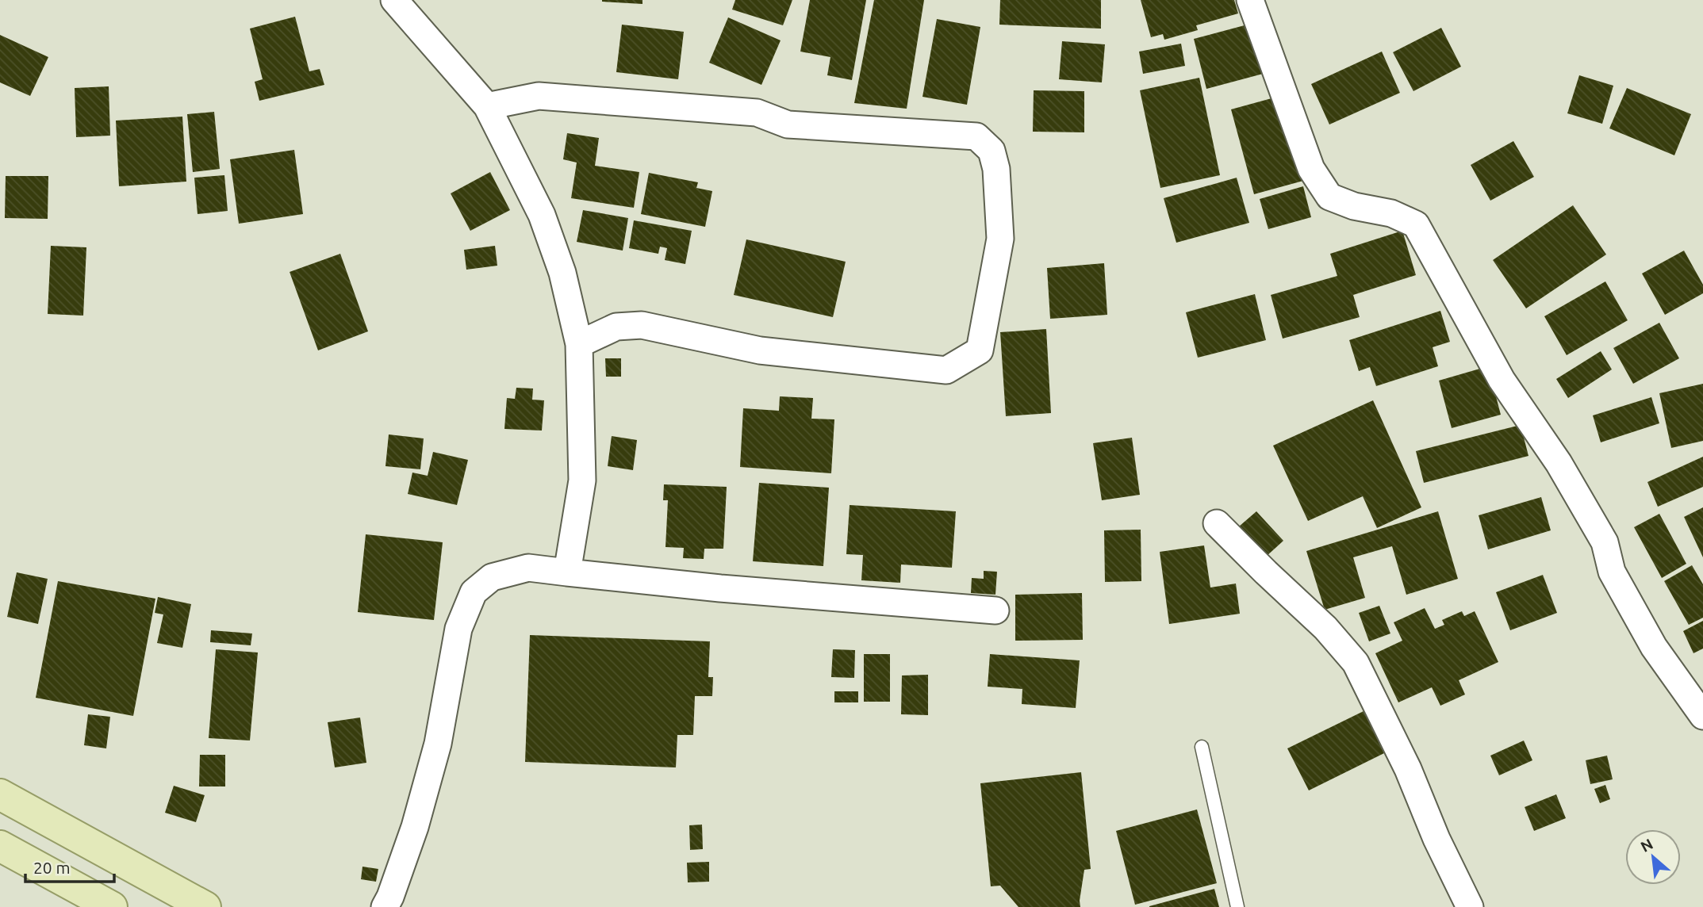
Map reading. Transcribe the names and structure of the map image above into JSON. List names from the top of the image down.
{
  "scale_bar": "20 m",
  "north": "top left"
}
